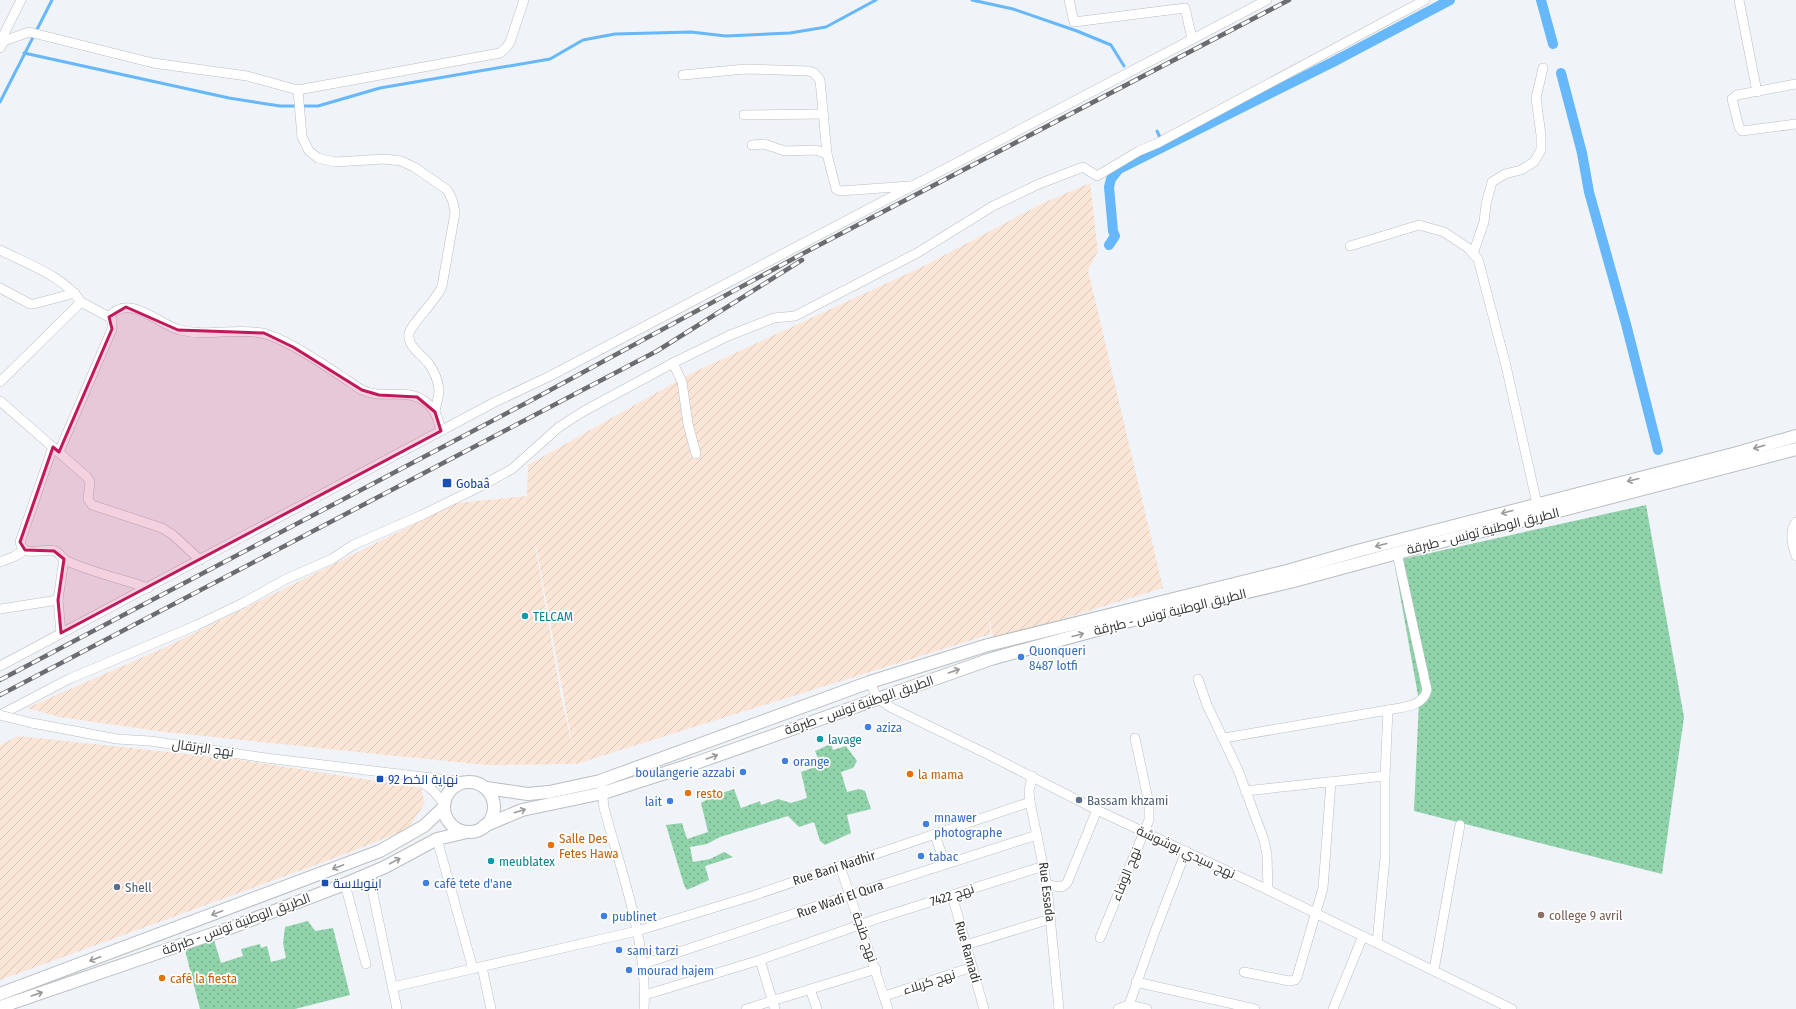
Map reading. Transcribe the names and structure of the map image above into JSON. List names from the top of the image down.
{
  "streets": {
    "main road": ["الطريق الوطنية تونس - طبرقة"],
    "street": [
      "نهج البرتقال",
      "نهج سيدي بوشوشة",
      "Rue Bani Nadhir",
      "نهج الوفاء",
      "Rue Essada",
      "نهج 7422",
      "Rue Wadi El Qura",
      "نهج طنجة",
      "Rue Ramadi",
      "نهج كربلاء"
    ]
  },
  "crossings": [
    ["الطريق الوطنية تونس - طبرقة", "نهج البرتقال"],
    ["الطريق الوطنية تونس - طبرقة", "نهج سيدي بوشوشة"],
    ["نهج سيدي بوشوشة", "نهج الوفاء"],
    ["نهج سيدي بوشوشة", "Rue Essada"],
    ["Rue Bani Nadhir", "Rue Essada"],
    ["Rue Bani Nadhir", "نهج طنجة"],
    ["Rue Essada", "نهج 7422"],
    ["Rue Essada", "Rue Wadi El Qura"],
    ["نهج 7422", "نهج طنجة"],
    ["نهج 7422", "Rue Ramadi"],
    ["Rue Wadi El Qura", "نهج طنجة"],
    ["نهج طنجة", "نهج كربلاء"],
    ["Rue Ramadi", "نهج كربلاء"]
  ],
  "places": {
    "transit": ["Gobaâ", "نهاية الخط 92", "اينوبلاسة"],
    "other": [
      "TELCAM",
      "Quonqueri 8487 lotfi",
      "aziza",
      "lavage",
      "orange",
      "boulangerie azzabi",
      "la mama",
      "resto",
      "Bassam khzami",
      "lait",
      "mnawer photographe",
      "Salle Des Fetes Hawa",
      "tabac",
      "meublatex",
      "café tete d'ane",
      "Shell",
      "college 9 avril",
      "publinet",
      "sami tarzi",
      "mourad hajem",
      "café la fiesta"
    ]
  }
}
